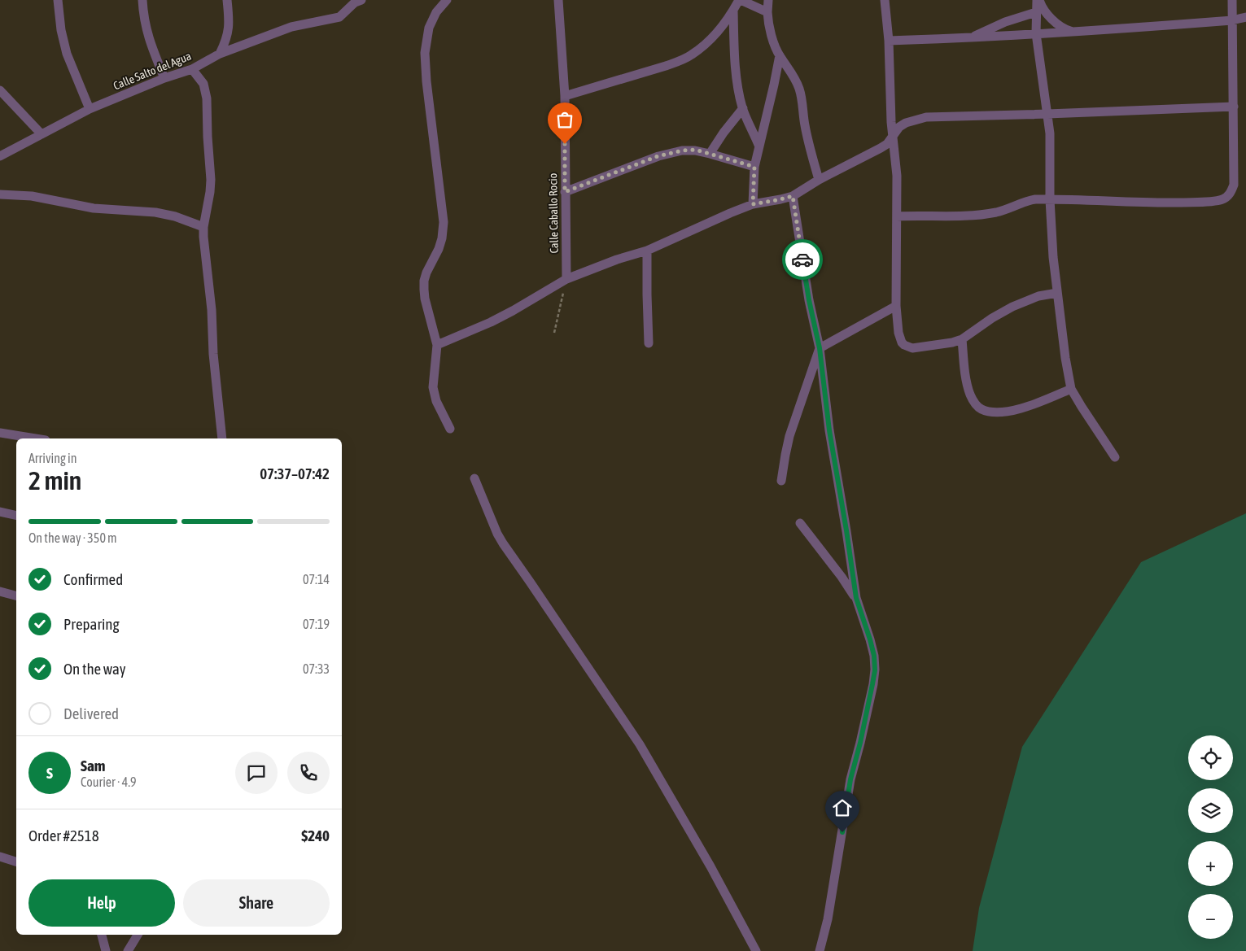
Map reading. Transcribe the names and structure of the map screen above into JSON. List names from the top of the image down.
{
  "streets": {
    "street": ["Calle Salto del Agua", "Calle Caballo Rocio"]
  },
  "page": {
    "heading": ["2 min", "Arriving in", "07:37–07:42"],
    "panel": [
      "Sam",
      "Courier · 4.9",
      "Order #2518",
      "$240"
    ],
    "bar": "On the way · 350 m",
    "list": [
      ["Confirmed", "07:14"],
      ["Preparing", "07:19"],
      ["On the way", "07:33"],
      "Delivered"
    ],
    "map_buttons": ["+", "−"],
    "round": "S",
    "buttons": ["Help", "Share"]
  }
}
